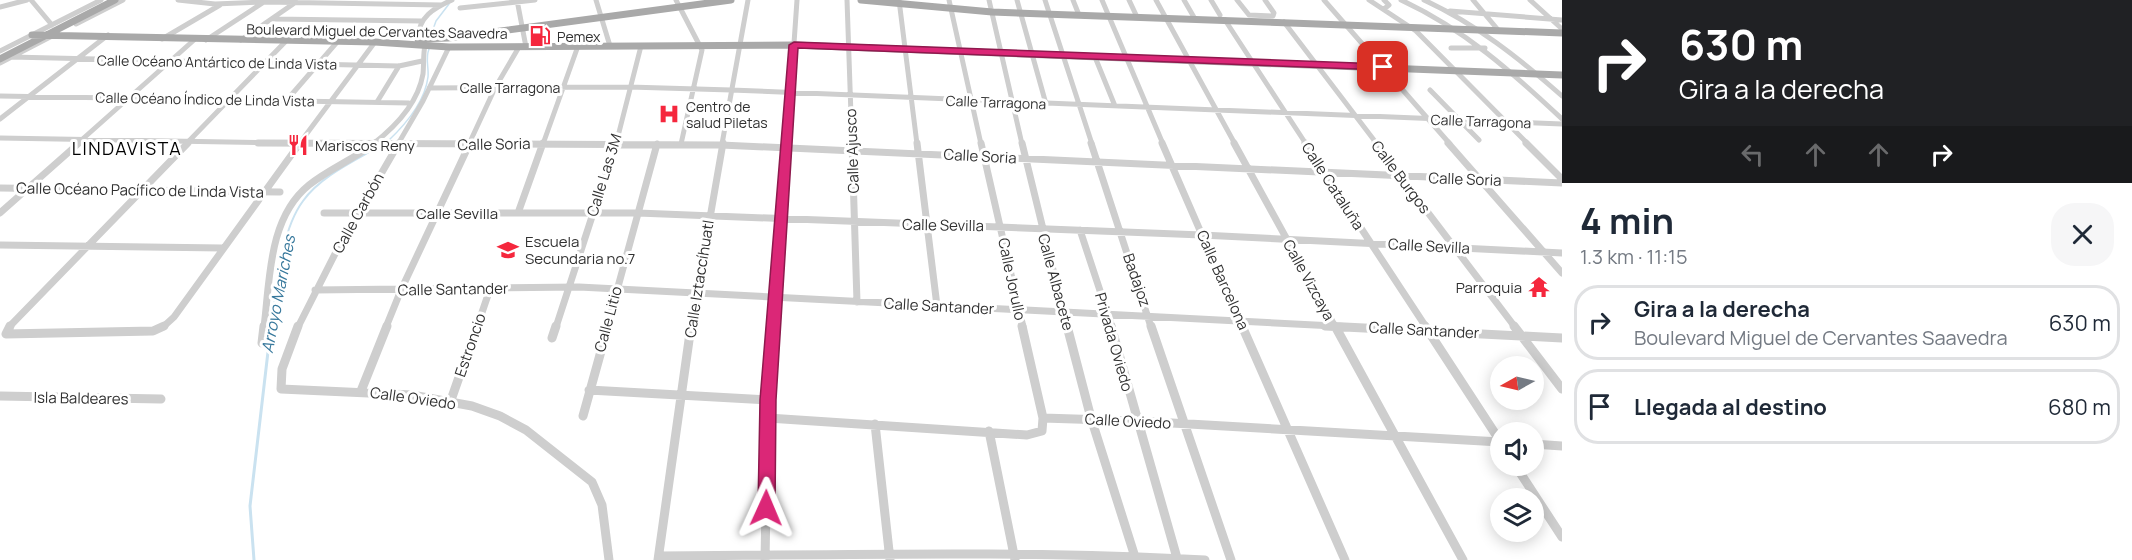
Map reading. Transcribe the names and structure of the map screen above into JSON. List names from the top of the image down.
{
  "streets": {
    "main road": ["Boulevard Miguel de Cervantes Saavedra"],
    "street": [
      "Calle Océano Antártico de Linda Vista",
      "Calle Tarragona",
      "Calle Océano Índico de Linda Vista",
      "Calle Soria",
      "Calle Ajusco",
      "Calle Las 3M",
      "Calle Burgos",
      "Calle Cataluña",
      "Calle Océano Pacífico de Linda Vista",
      "Calle Carbón",
      "Calle Sevilla",
      "Calle Iztaccíhuatl",
      "Calle Jorullo",
      "Badajoz",
      "Calle Barcelona",
      "Calle Vizcaya",
      "Calle Albacete",
      "Calle Santander",
      "Calle Litio",
      "Privada Oviedo",
      "Estroncio",
      "Isla Baldeares",
      "Calle Oviedo"
    ]
  },
  "crossings": [
    ["Boulevard Miguel de Cervantes Saavedra", "Calle Ajusco"],
    ["Boulevard Miguel de Cervantes Saavedra", "Calle Las 3M"],
    ["Boulevard Miguel de Cervantes Saavedra", "Calle Burgos"],
    ["Boulevard Miguel de Cervantes Saavedra", "Calle Cataluña"],
    ["Boulevard Miguel de Cervantes Saavedra", "Calle Carbón"],
    ["Boulevard Miguel de Cervantes Saavedra", "Calle Iztaccíhuatl"],
    ["Boulevard Miguel de Cervantes Saavedra", "Calle Jorullo"],
    ["Boulevard Miguel de Cervantes Saavedra", "Badajoz"],
    ["Boulevard Miguel de Cervantes Saavedra", "Calle Barcelona"],
    ["Boulevard Miguel de Cervantes Saavedra", "Calle Vizcaya"],
    ["Boulevard Miguel de Cervantes Saavedra", "Calle Albacete"],
    ["Calle Tarragona", "Calle Ajusco"],
    ["Calle Tarragona", "Calle Las 3M"],
    ["Calle Tarragona", "Calle Burgos"],
    ["Calle Tarragona", "Calle Cataluña"],
    ["Calle Tarragona", "Calle Carbón"],
    ["Calle Tarragona", "Calle Iztaccíhuatl"],
    ["Calle Tarragona", "Calle Jorullo"],
    ["Calle Tarragona", "Badajoz"],
    ["Calle Tarragona", "Calle Barcelona"],
    ["Calle Tarragona", "Calle Vizcaya"],
    ["Calle Tarragona", "Calle Albacete"],
    ["Calle Soria", "Calle Ajusco"],
    ["Calle Soria", "Calle Las 3M"],
    ["Calle Soria", "Calle Burgos"],
    ["Calle Soria", "Calle Cataluña"],
    ["Calle Soria", "Calle Carbón"],
    ["Calle Soria", "Calle Iztaccíhuatl"],
    ["Calle Soria", "Calle Jorullo"],
    ["Calle Soria", "Badajoz"],
    ["Calle Soria", "Calle Barcelona"],
    ["Calle Soria", "Calle Vizcaya"],
    ["Calle Soria", "Calle Albacete"],
    ["Calle Soria", "Calle Litio"],
    ["Calle Ajusco", "Calle Sevilla"],
    ["Calle Ajusco", "Calle Santander"],
    ["Calle Las 3M", "Calle Sevilla"],
    ["Calle Las 3M", "Calle Santander"],
    ["Calle Burgos", "Calle Sevilla"],
    ["Calle Burgos", "Calle Santander"],
    ["Calle Cataluña", "Calle Sevilla"],
    ["Calle Cataluña", "Calle Santander"],
    ["Calle Carbón", "Calle Sevilla"],
    ["Calle Carbón", "Calle Santander"],
    ["Calle Carbón", "Calle Oviedo"],
    ["Calle Sevilla", "Calle Iztaccíhuatl"],
    ["Calle Sevilla", "Calle Jorullo"],
    ["Calle Sevilla", "Badajoz"],
    ["Calle Sevilla", "Calle Barcelona"],
    ["Calle Sevilla", "Calle Vizcaya"],
    ["Calle Sevilla", "Calle Albacete"],
    ["Calle Sevilla", "Calle Litio"],
    ["Calle Sevilla", "Privada Oviedo"],
    ["Calle Iztaccíhuatl", "Calle Santander"],
    ["Calle Jorullo", "Calle Santander"],
    ["Calle Jorullo", "Calle Oviedo"],
    ["Badajoz", "Calle Santander"],
    ["Badajoz", "Calle Oviedo"],
    ["Calle Barcelona", "Calle Santander"],
    ["Calle Barcelona", "Calle Oviedo"],
    ["Calle Vizcaya", "Calle Santander"],
    ["Calle Vizcaya", "Calle Oviedo"],
    ["Calle Albacete", "Calle Santander"],
    ["Calle Albacete", "Calle Oviedo"],
    ["Calle Santander", "Calle Litio"],
    ["Calle Santander", "Privada Oviedo"],
    ["Calle Santander", "Estroncio"],
    ["Privada Oviedo", "Calle Oviedo"],
    ["Estroncio", "Calle Oviedo"]
  ],
  "districts": ["LINDAVISTA"],
  "water": ["Arroyo Mariches"],
  "places": {
    "fuel station": ["Pemex"],
    "hospital": ["Centro de salud Piletas"],
    "restaurant": ["Mariscos Reny"],
    "school or university": ["Escuela Secundaria no.7"],
    "temple": ["Parroquia"]
  },
  "north": "left",
  "page": {
    "turn": ["630 m", "Gira a la derecha"],
    "heading": ["4 min", "1.3 km · 11:15"],
    "list": [
      {
        "name": "Gira a la derecha",
        "note": "Boulevard Miguel de Cervantes Saavedra",
        "value": "630 m"
      },
      {
        "name": "Llegada al destino",
        "value": "680 m"
      }
    ]
  }
}
